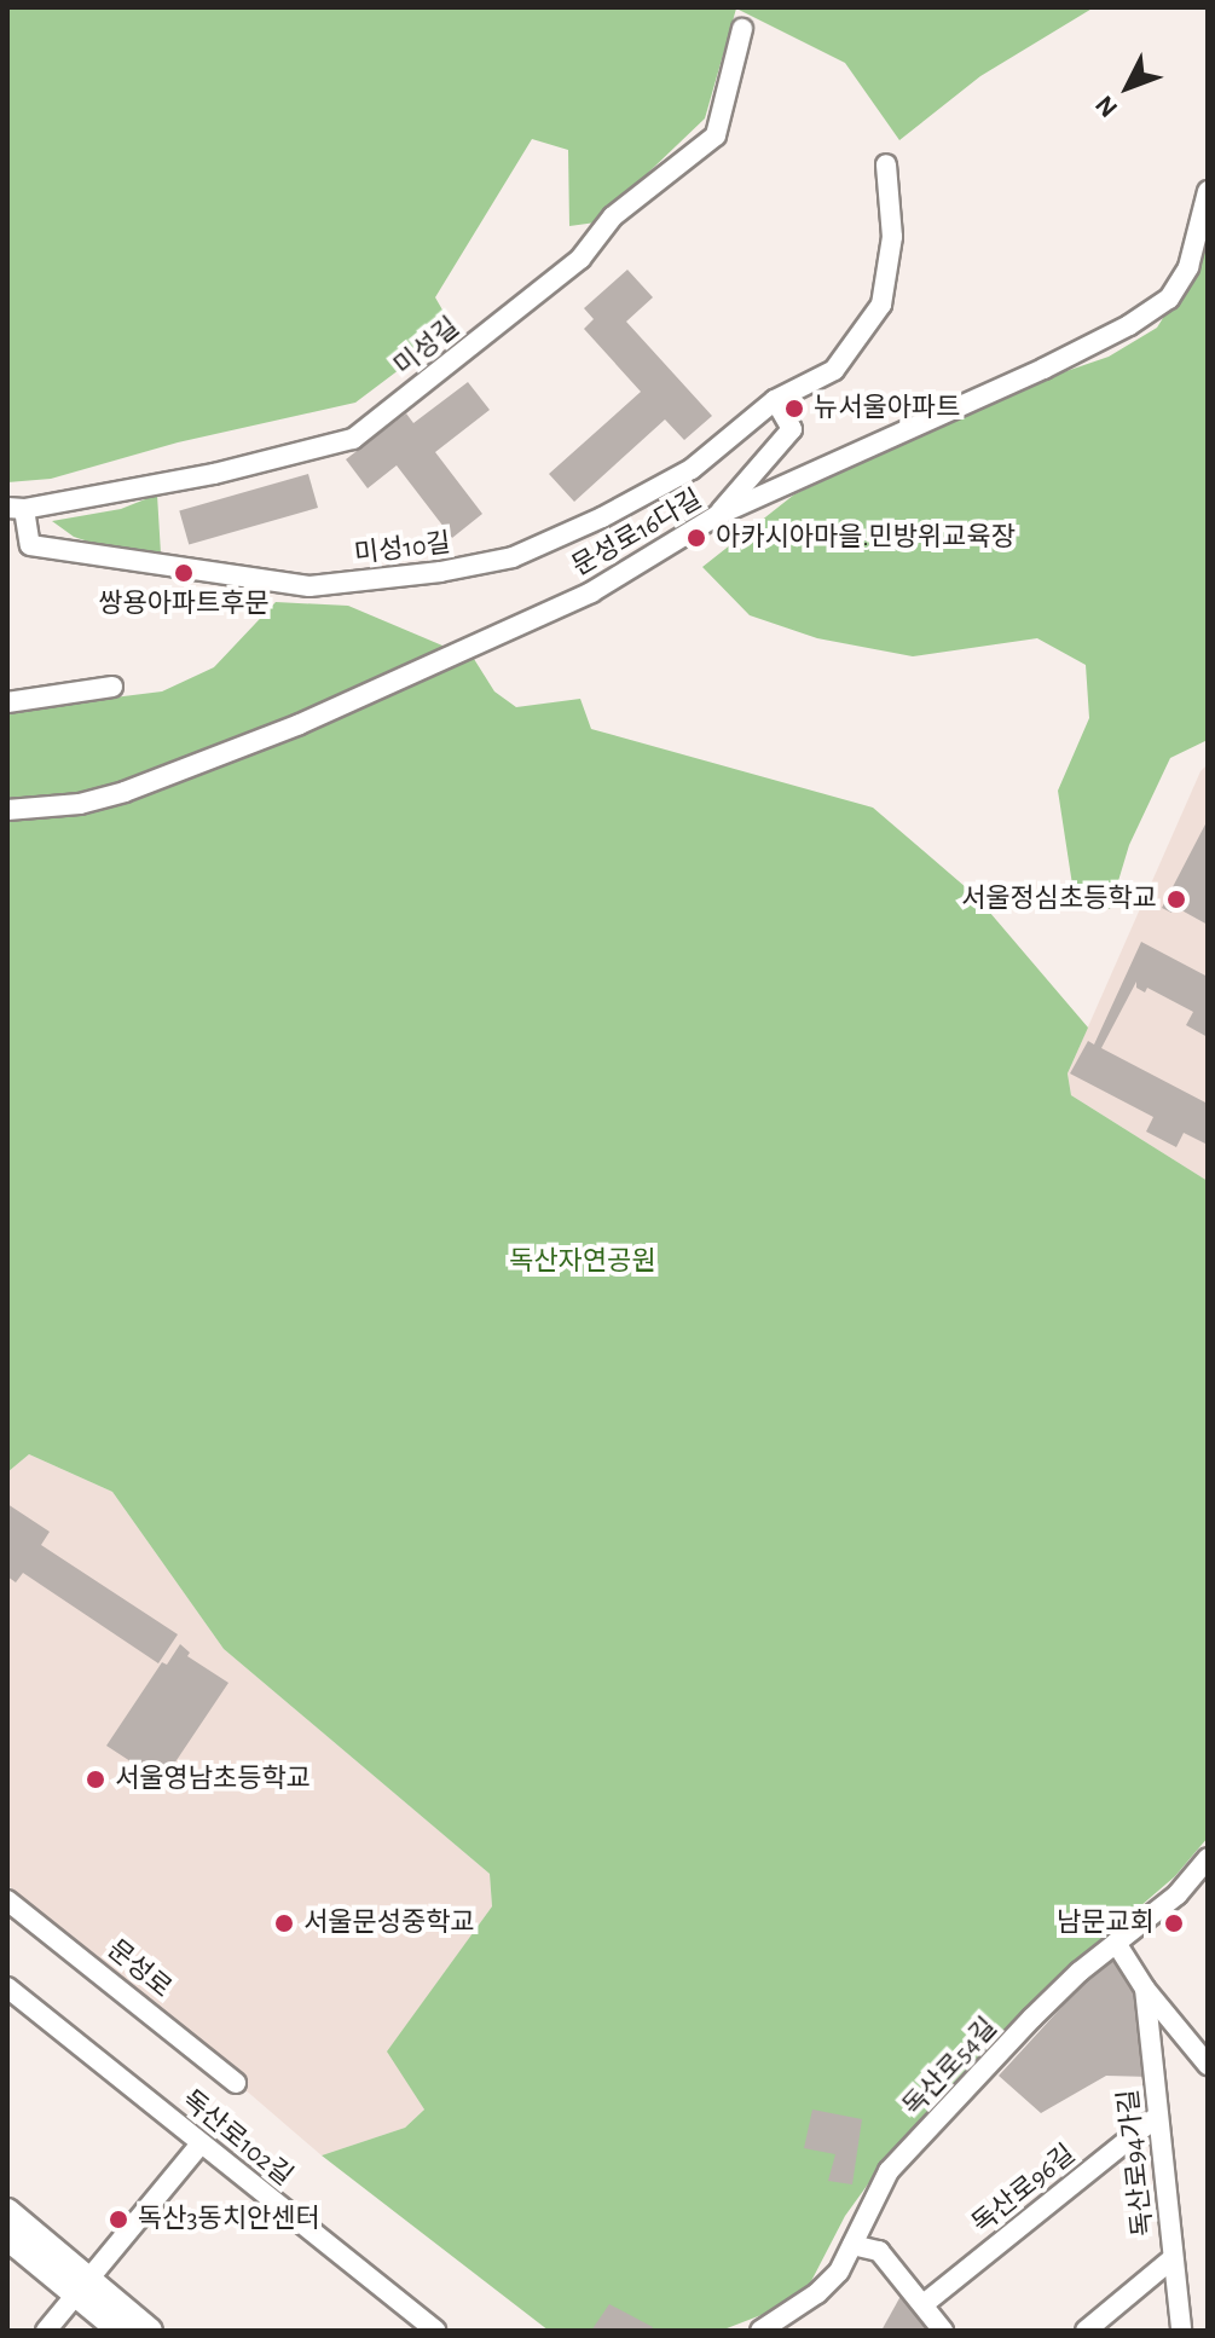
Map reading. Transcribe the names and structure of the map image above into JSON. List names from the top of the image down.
{
  "streets": {
    "street": [
      "미성길",
      "문성로16다길",
      "미성10길",
      "문성로",
      "독산로54길",
      "독산로102길",
      "독산로94가길",
      "독산로96길"
    ]
  },
  "crossings": [
    ["독산로94가길", "독산로96길"]
  ],
  "parks": ["독산자연공원"],
  "places": [
    "뉴서울아파트",
    "아카시아마을.민방위교육장",
    "쌍용아파트후문",
    "서울정심초등학교",
    "서울영남초등학교",
    "서울문성중학교",
    "남문교회",
    "독산3동치안센터"
  ],
  "north": "bottom left"
}
